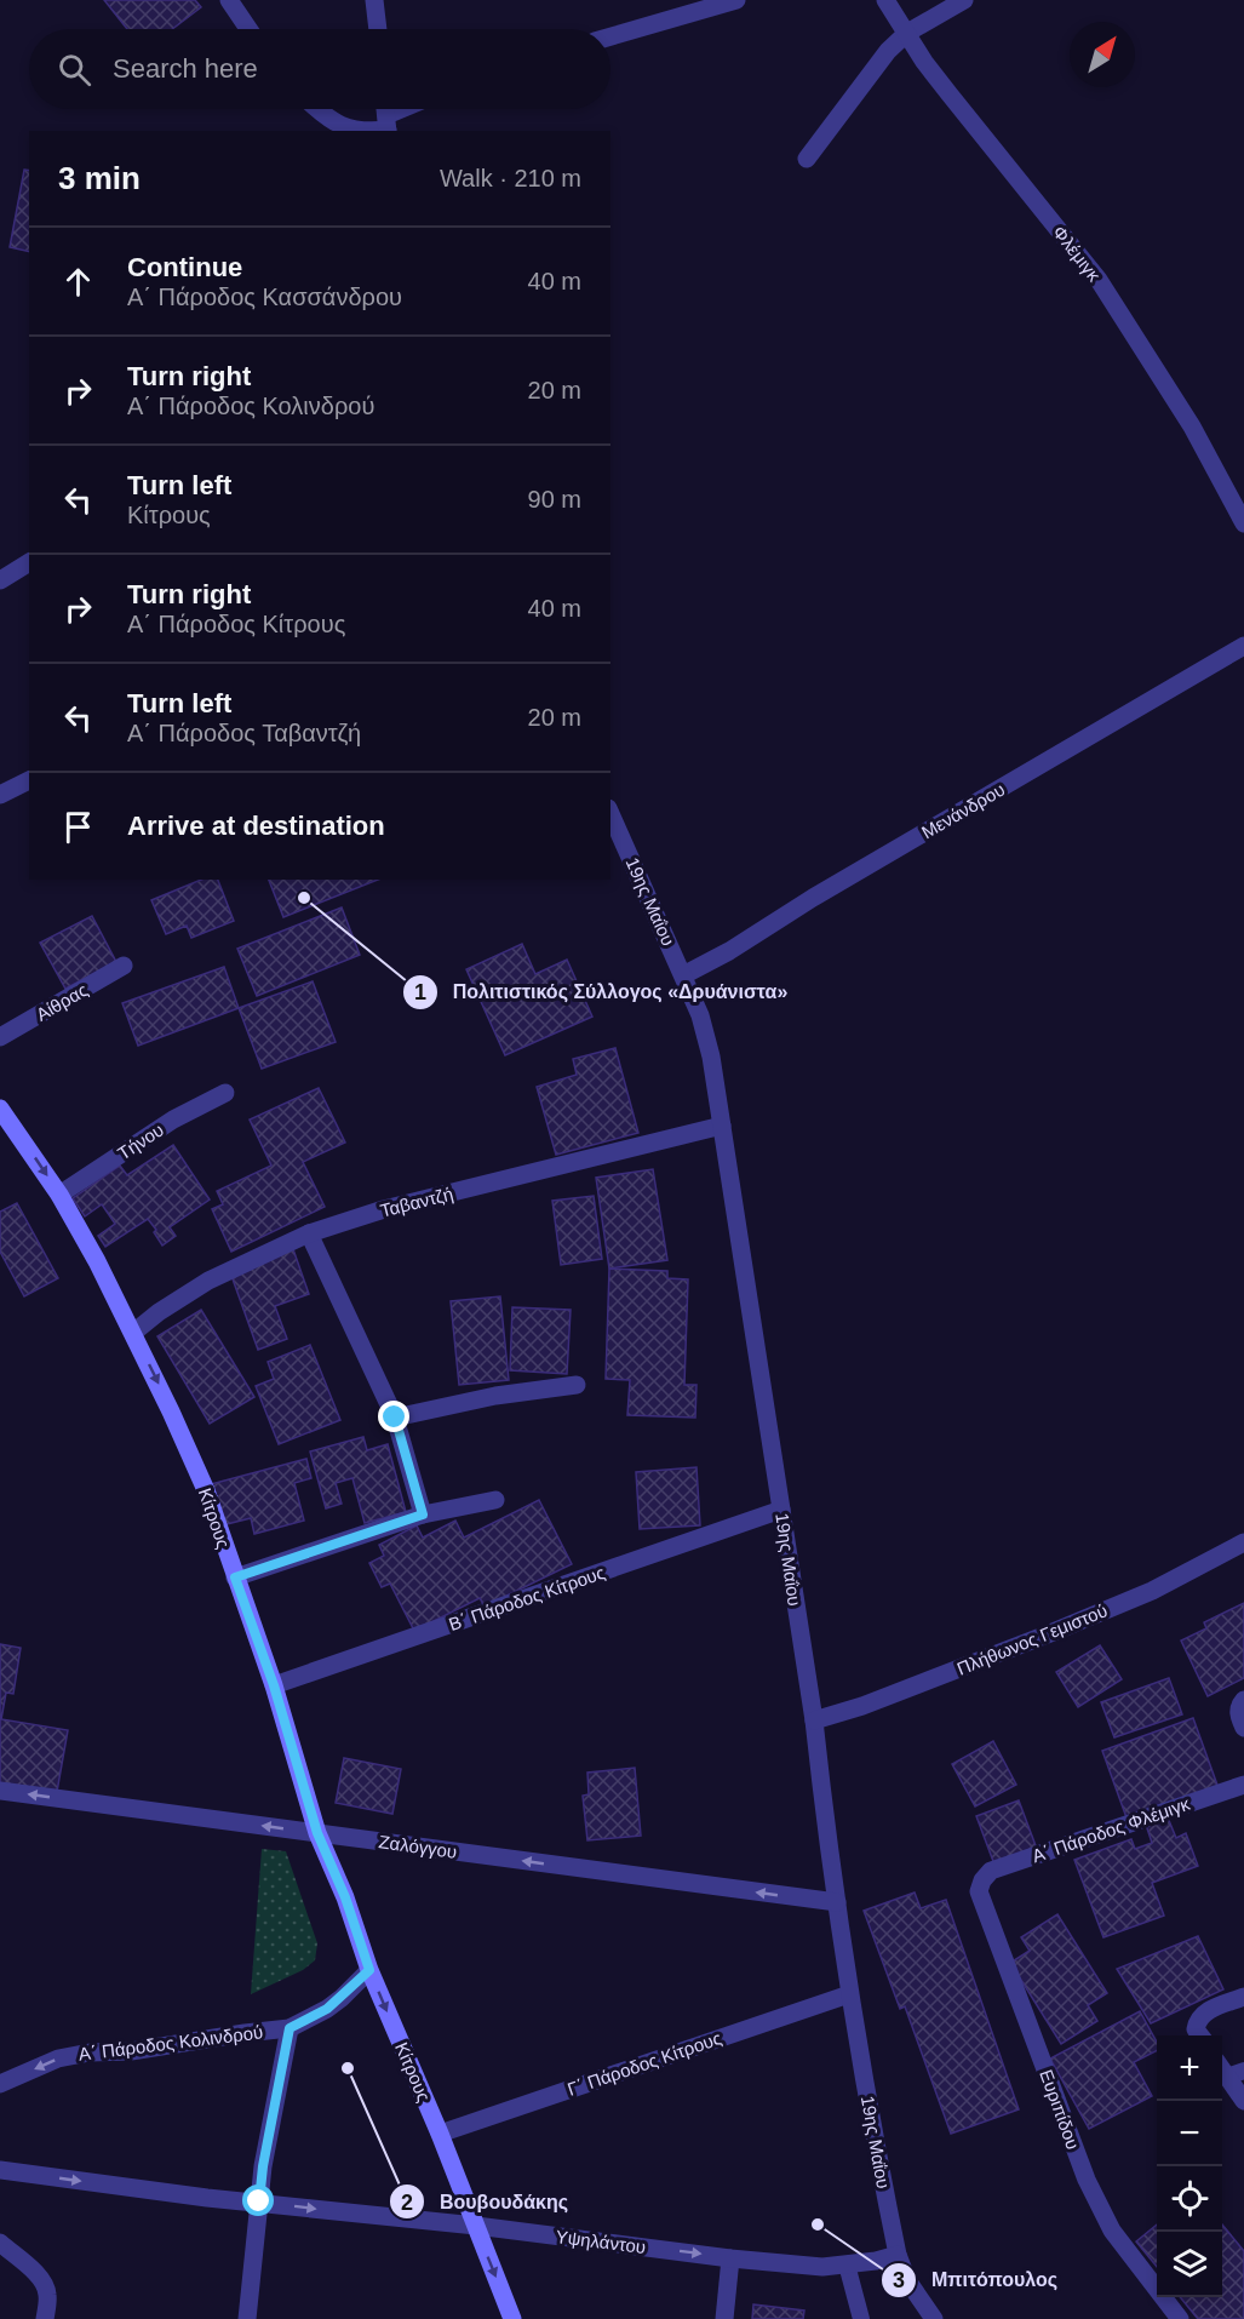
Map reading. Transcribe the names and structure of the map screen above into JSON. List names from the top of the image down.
{
  "streets": {
    "main road": ["Κίτρους"],
    "street": [
      "Φλέμιγκ",
      "Μενάνδρου",
      "19ης Μαΐου",
      "Αίθρας",
      "Τήνου",
      "Ταβαντζή",
      "Β΄ Πάροδος Κίτρους",
      "Πλήθωνος Γεμιστού",
      "Α΄ Πάροδος Φλέμιγκ",
      "Ζαλόγγου",
      "Α΄ Πάροδος Κολινδρού",
      "Γ΄ Πάροδος Κίτρους",
      "Ευριπίδου",
      "Υψηλάντου"
    ]
  },
  "crossings": [
    ["Μενάνδρου", "19ης Μαΐου"],
    ["19ης Μαΐου", "Ταβαντζή"],
    ["19ης Μαΐου", "Β΄ Πάροδος Κίτρους"],
    ["19ης Μαΐου", "Πλήθωνος Γεμιστού"],
    ["19ης Μαΐου", "Ζαλόγγου"],
    ["19ης Μαΐου", "Γ΄ Πάροδος Κίτρους"],
    ["19ης Μαΐου", "Υψηλάντου"],
    ["Τήνου", "Κίτρους"],
    ["Ταβαντζή", "Κίτρους"],
    ["Κίτρους", "Β΄ Πάροδος Κίτρους"],
    ["Κίτρους", "Ζαλόγγου"],
    ["Κίτρους", "Α΄ Πάροδος Κολινδρού"],
    ["Κίτρους", "Γ΄ Πάροδος Κίτρους"],
    ["Κίτρους", "Υψηλάντου"],
    ["Α΄ Πάροδος Φλέμιγκ", "Ευριπίδου"]
  ],
  "one_way": [
    "Κίτρους",
    "Ζαλόγγου",
    "Α΄ Πάροδος Κολινδρού",
    "Υψηλάντου"
  ],
  "places": ["Πολιτιστικός Σύλλογος «Δρυάνιστα»", "Βουβουδάκης", "Μπιτόπουλος"],
  "north": "top right",
  "page": {
    "search": "Search here",
    "heading": ["3 min", "Walk · 210 m"],
    "list": [
      ["Continue", "Α΄ Πάροδος Κασσάνδρου", "40 m"],
      ["Turn right", "Α΄ Πάροδος Κολινδρού", "20 m"],
      ["Turn left", "Κίτρους", "90 m"],
      ["Turn right", "Α΄ Πάροδος Κίτρους", "40 m"],
      ["Turn left", "Α΄ Πάροδος Ταβαντζή", "20 m"],
      "Arrive at destination"
    ],
    "map_buttons": ["+", "−"]
  }
}
